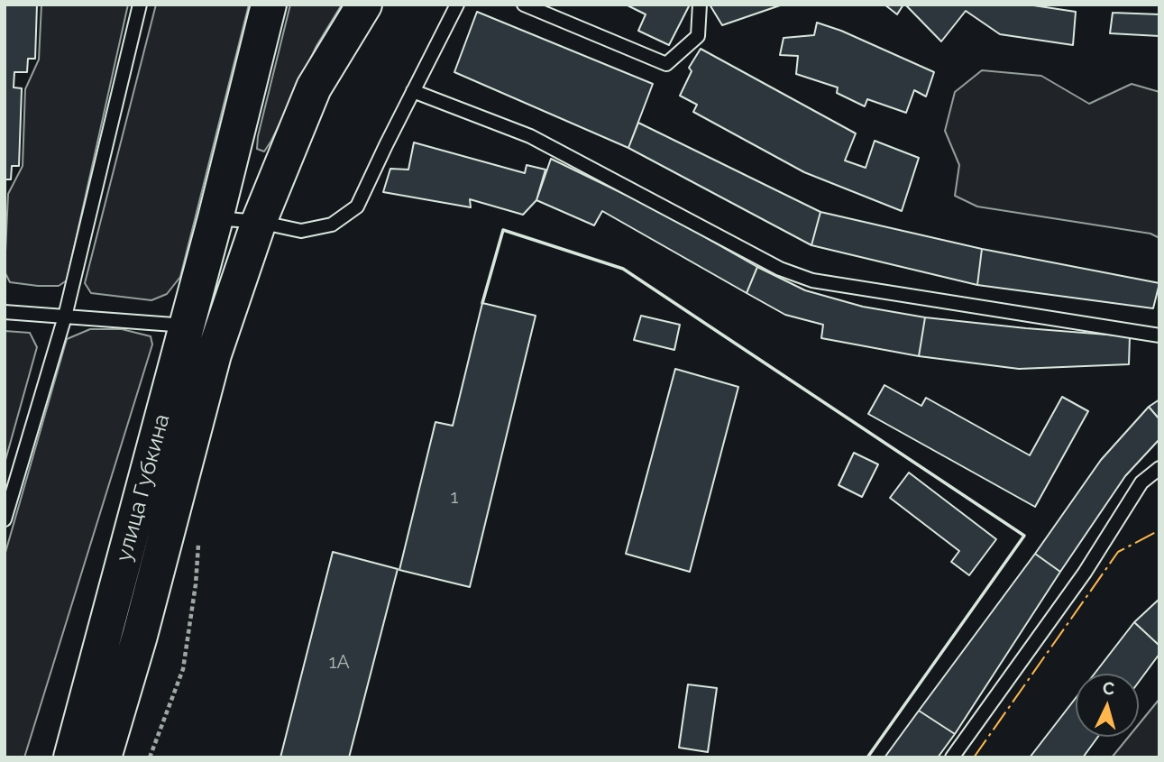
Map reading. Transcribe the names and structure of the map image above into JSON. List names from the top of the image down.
{
  "streets": {
    "main road": ["улица Губкина"]
  },
  "house_numbers": ["1", "1А"],
  "north": "top"
}
